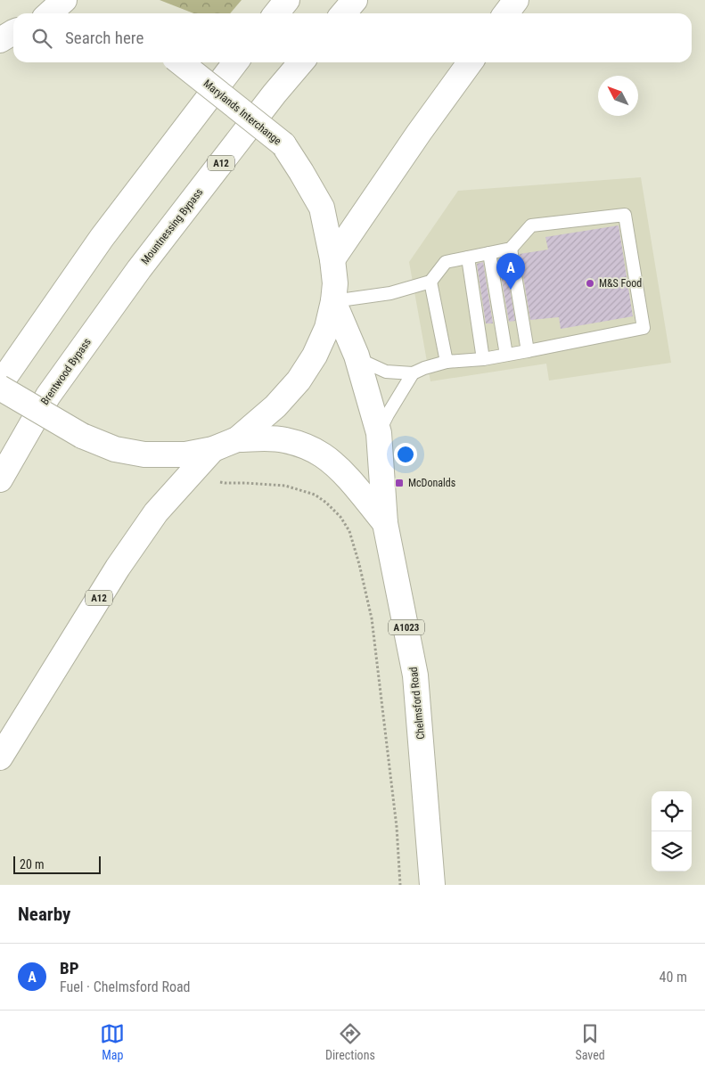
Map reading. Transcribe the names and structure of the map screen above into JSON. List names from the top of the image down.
{
  "streets": {
    "main road": [
      "Marylands Interchange",
      "A12",
      "Mountnessing Bypass",
      "Brentwood Bypass",
      "A1023",
      "Chelmsford Road"
    ]
  },
  "crossings": [
    ["Marylands Interchange", "A12"],
    ["Marylands Interchange", "Chelmsford Road"],
    ["Mountnessing Bypass", "Brentwood Bypass"]
  ],
  "places": {
    "other": ["M&S Food"],
    "transit": ["McDonalds"]
  },
  "scale_bar": "20 m",
  "north": "top left",
  "page": {
    "search": "Search here",
    "pins": "A",
    "scale": "20 m",
    "heading": "Nearby",
    "list": [
      {
        "mark": "A",
        "name": "BP",
        "note": "Fuel · Chelmsford Road",
        "value": "40 m"
      }
    ],
    "nav": ["Map", "Directions", "Saved"]
  }
}
